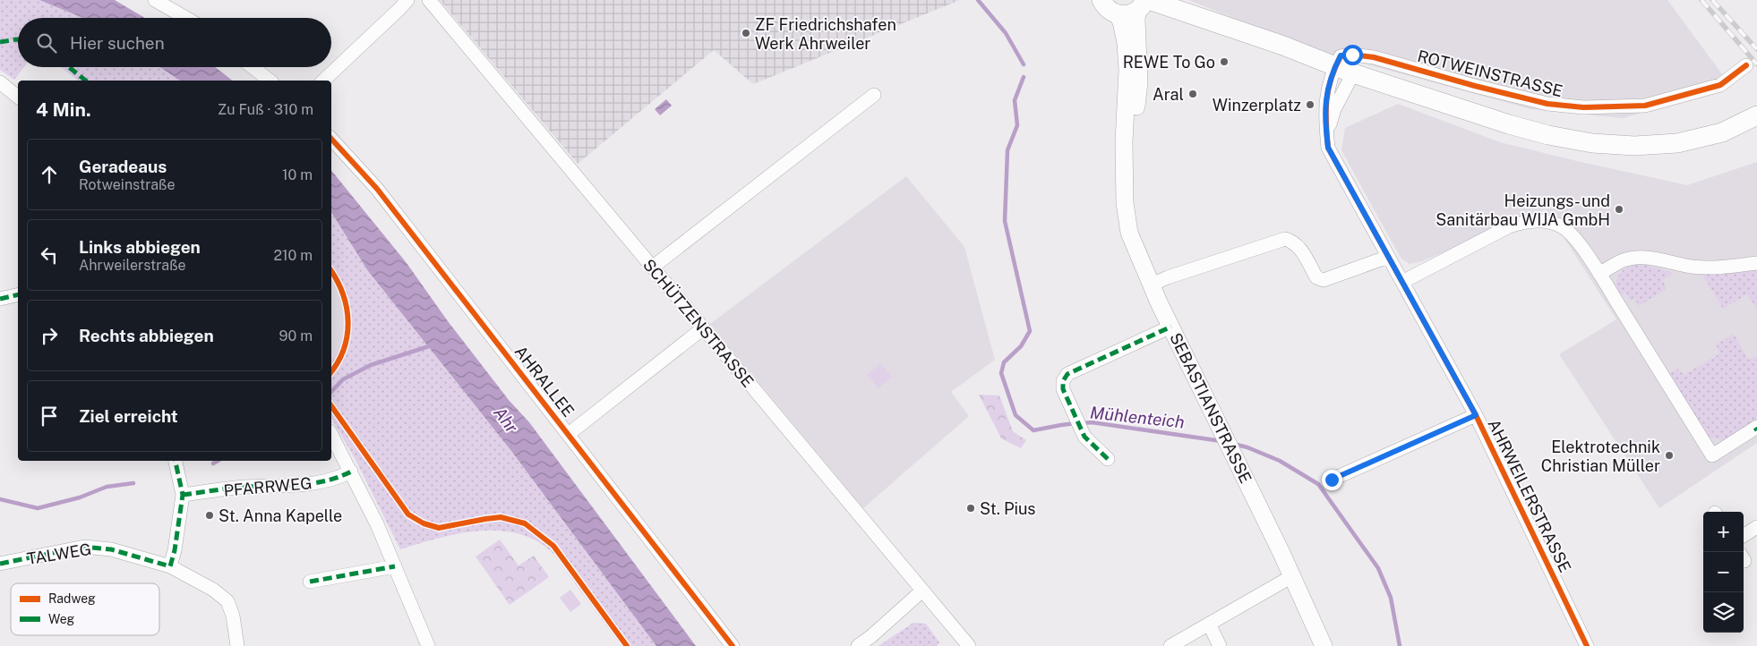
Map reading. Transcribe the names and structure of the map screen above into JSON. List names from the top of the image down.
{
  "streets": {
    "street": [
      "ROTWEINSTRASSE",
      "SCHÜTZENSTRASSE",
      "AHRALLEE",
      "SEBASTIANSTRASSE",
      "PFARRWEG",
      "AHRWEILERSTRASSE",
      "TALWEG"
    ]
  },
  "crossings": [
    ["ROTWEINSTRASSE", "AHRWEILERSTRASSE"]
  ],
  "water": ["Mühlenteich", "Ahr"],
  "places": [
    "ZF Friedrichshafen Werk Ahrweiler",
    "REWE To Go",
    "Aral",
    "Winzerplatz",
    "Heizungs- und Sanitärbau WIJA GmbH",
    "Elektrotechnik Christian Müller",
    "St. Pius",
    "St. Anna Kapelle"
  ],
  "legend": ["Radweg", "Weg"],
  "page": {
    "search": "Hier suchen",
    "heading": ["4 Min.", "Zu Fuß · 310 m"],
    "list": [
      ["Geradeaus", "Rotweinstraße", "10 m"],
      ["Links abbiegen", "Ahrweilerstraße", "210 m"],
      ["Rechts abbiegen", "90 m"],
      "Ziel erreicht"
    ],
    "map_buttons": ["+", "−"]
  }
}
